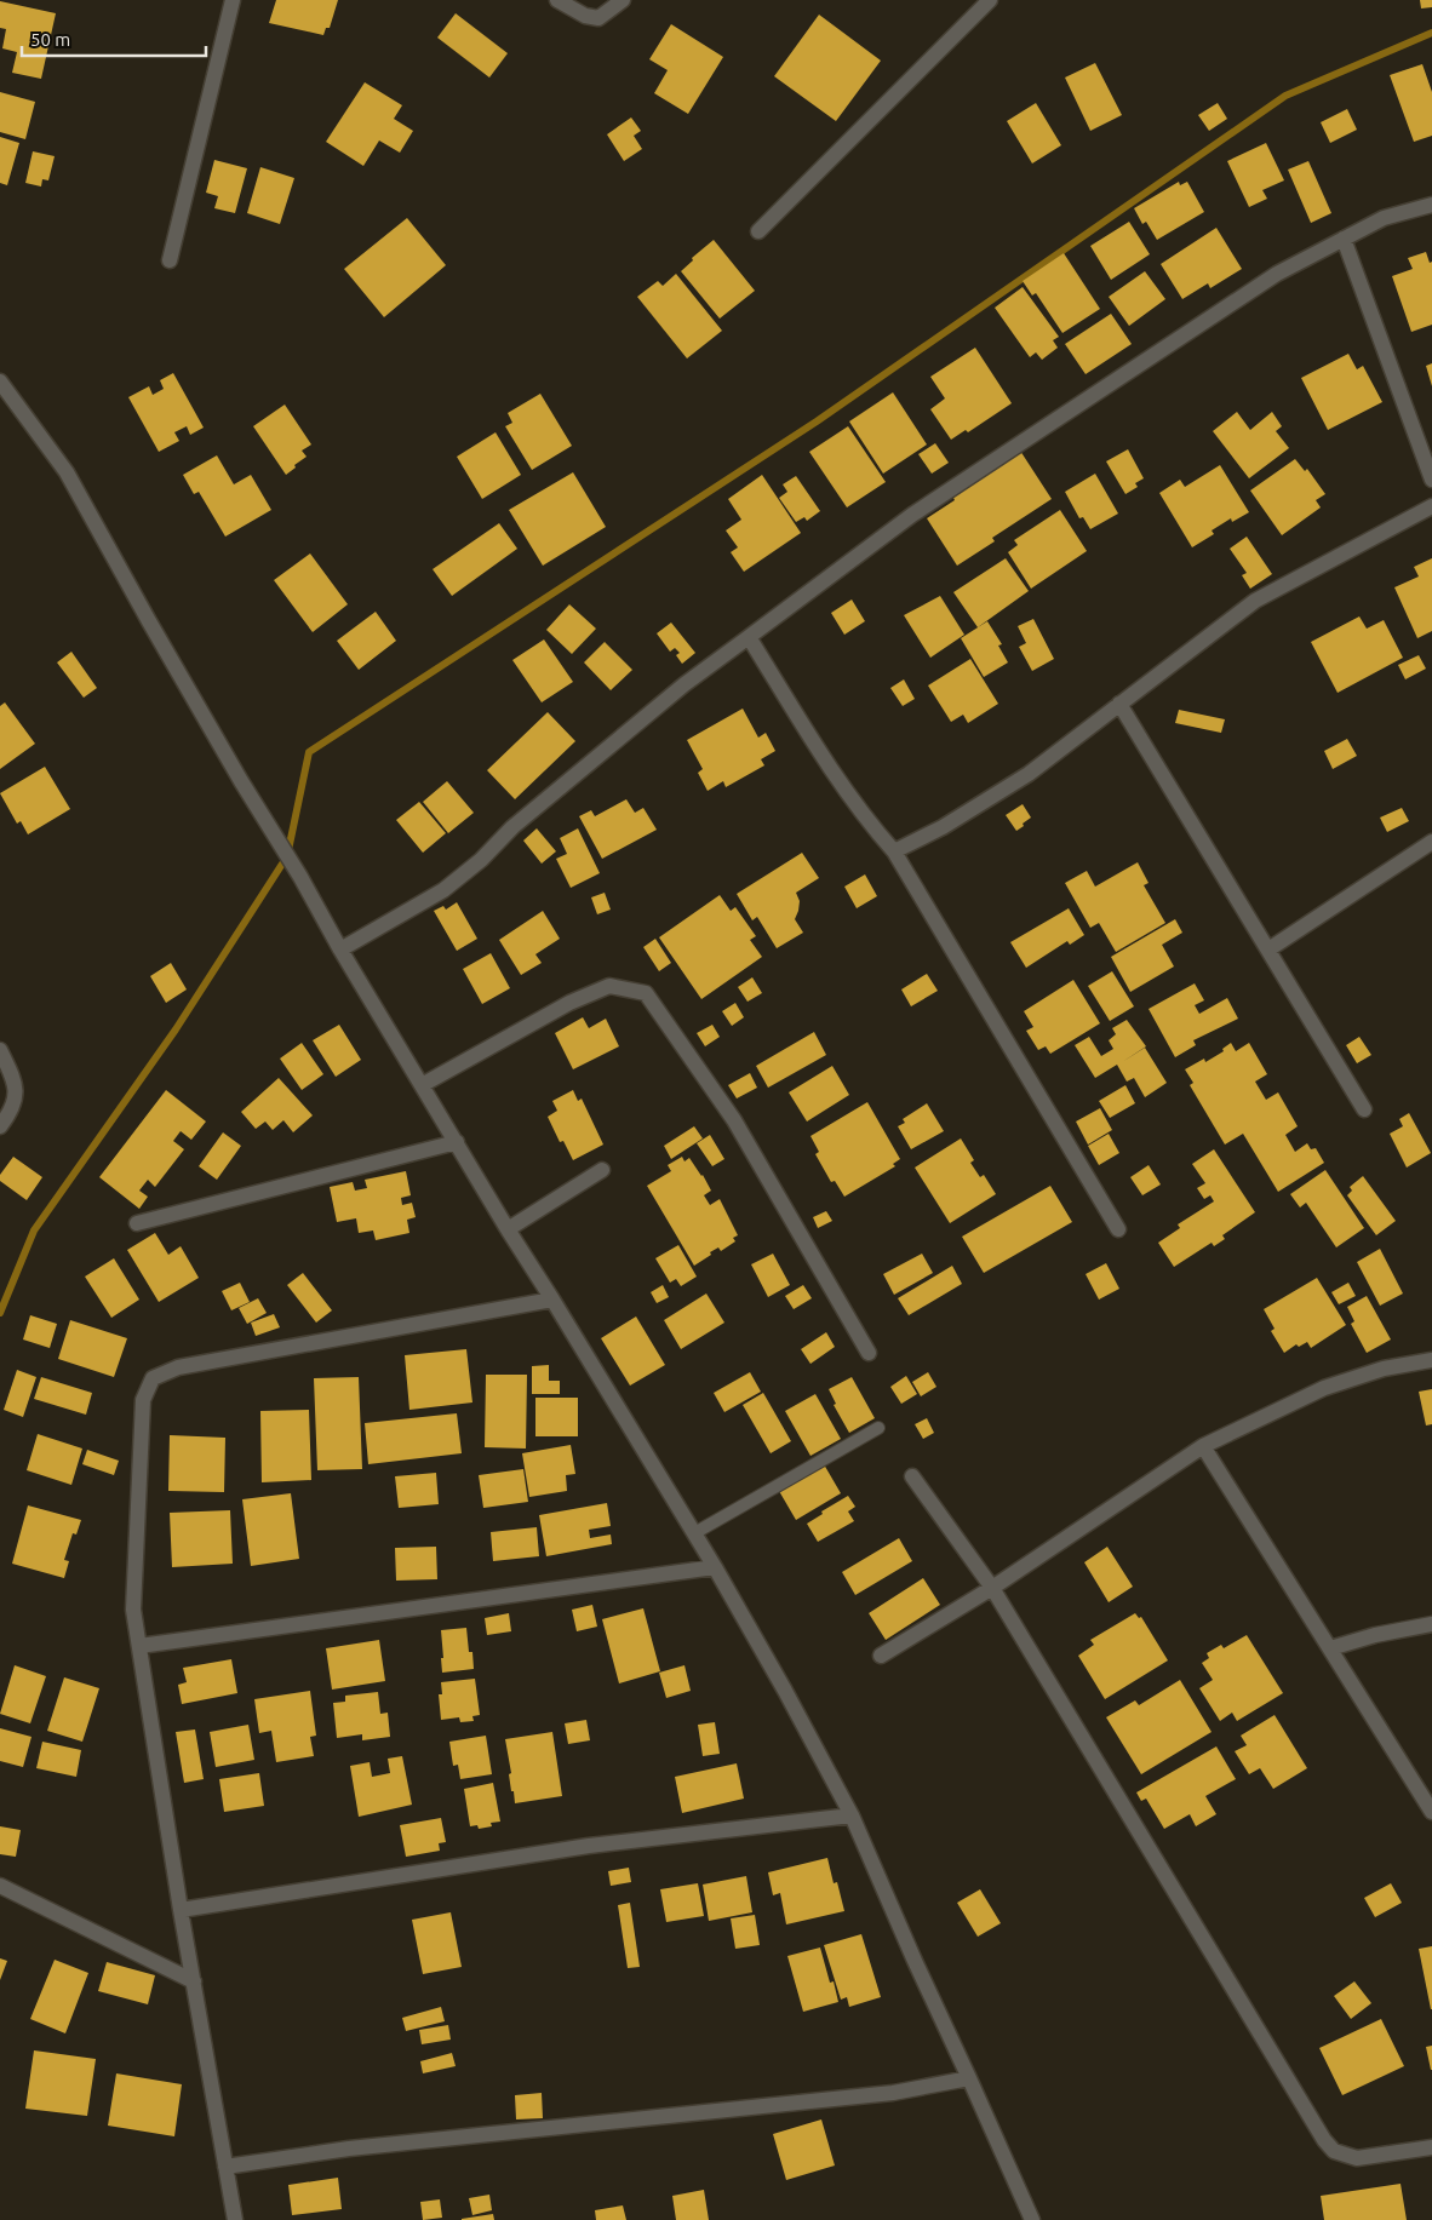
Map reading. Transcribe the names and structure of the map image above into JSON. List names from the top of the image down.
{
  "scale_bar": "50 m"
}
